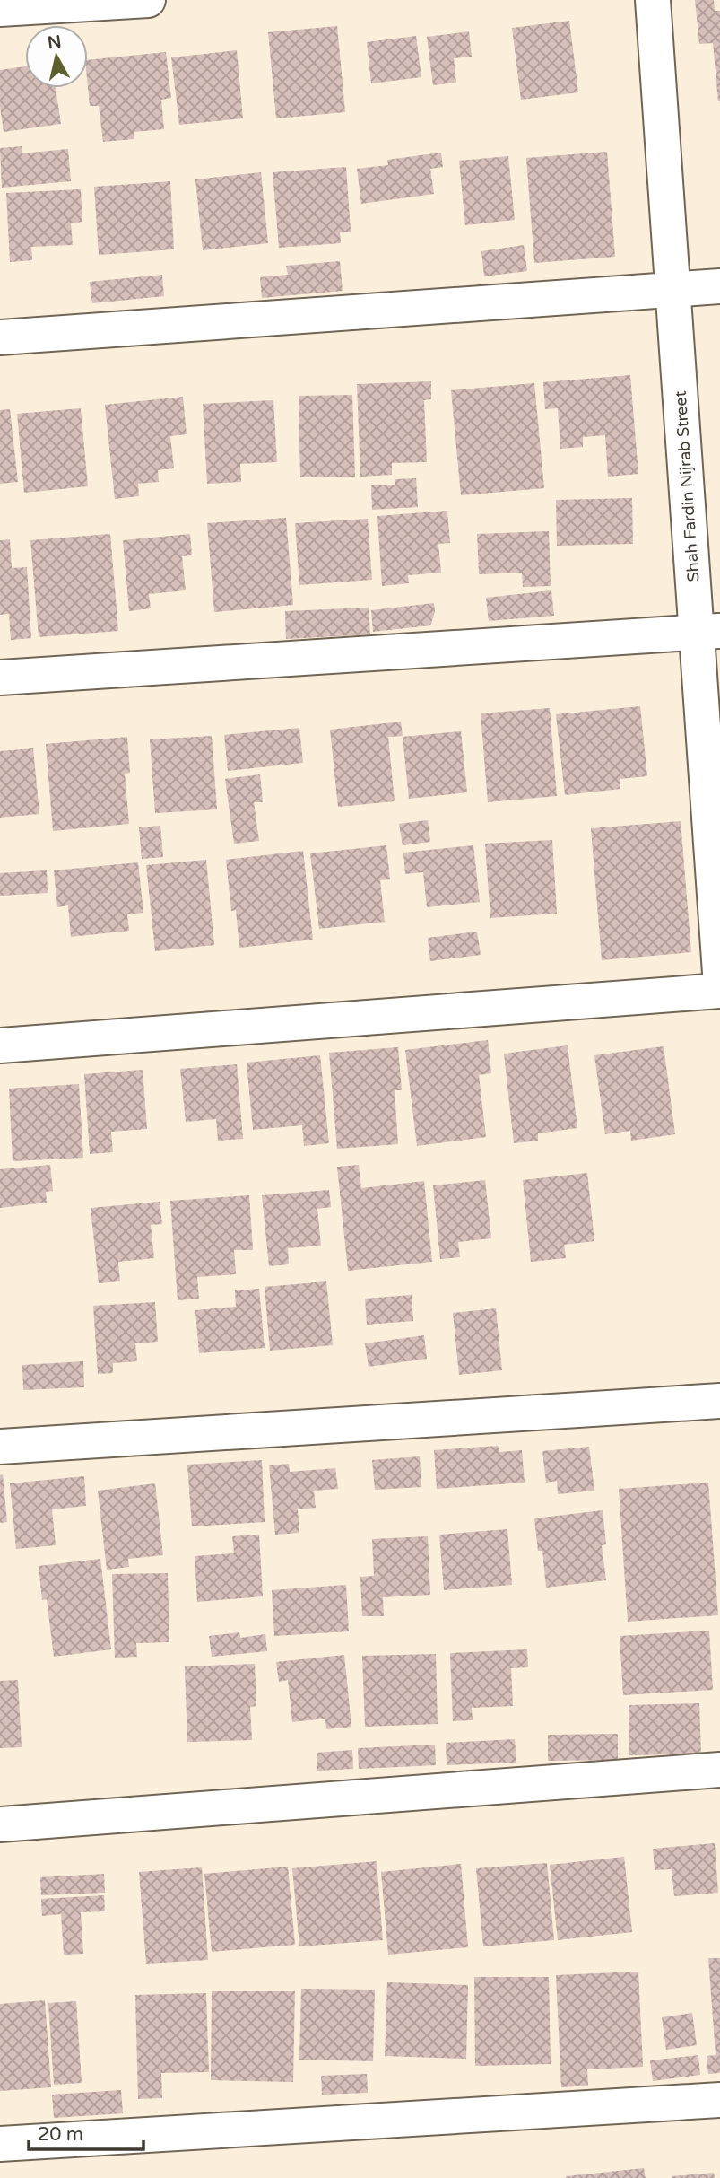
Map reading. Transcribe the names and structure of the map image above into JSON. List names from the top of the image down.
{
  "streets": {
    "street": ["Shah Fardin Nijrab Street"]
  },
  "scale_bar": "20 m",
  "north": "top"
}
